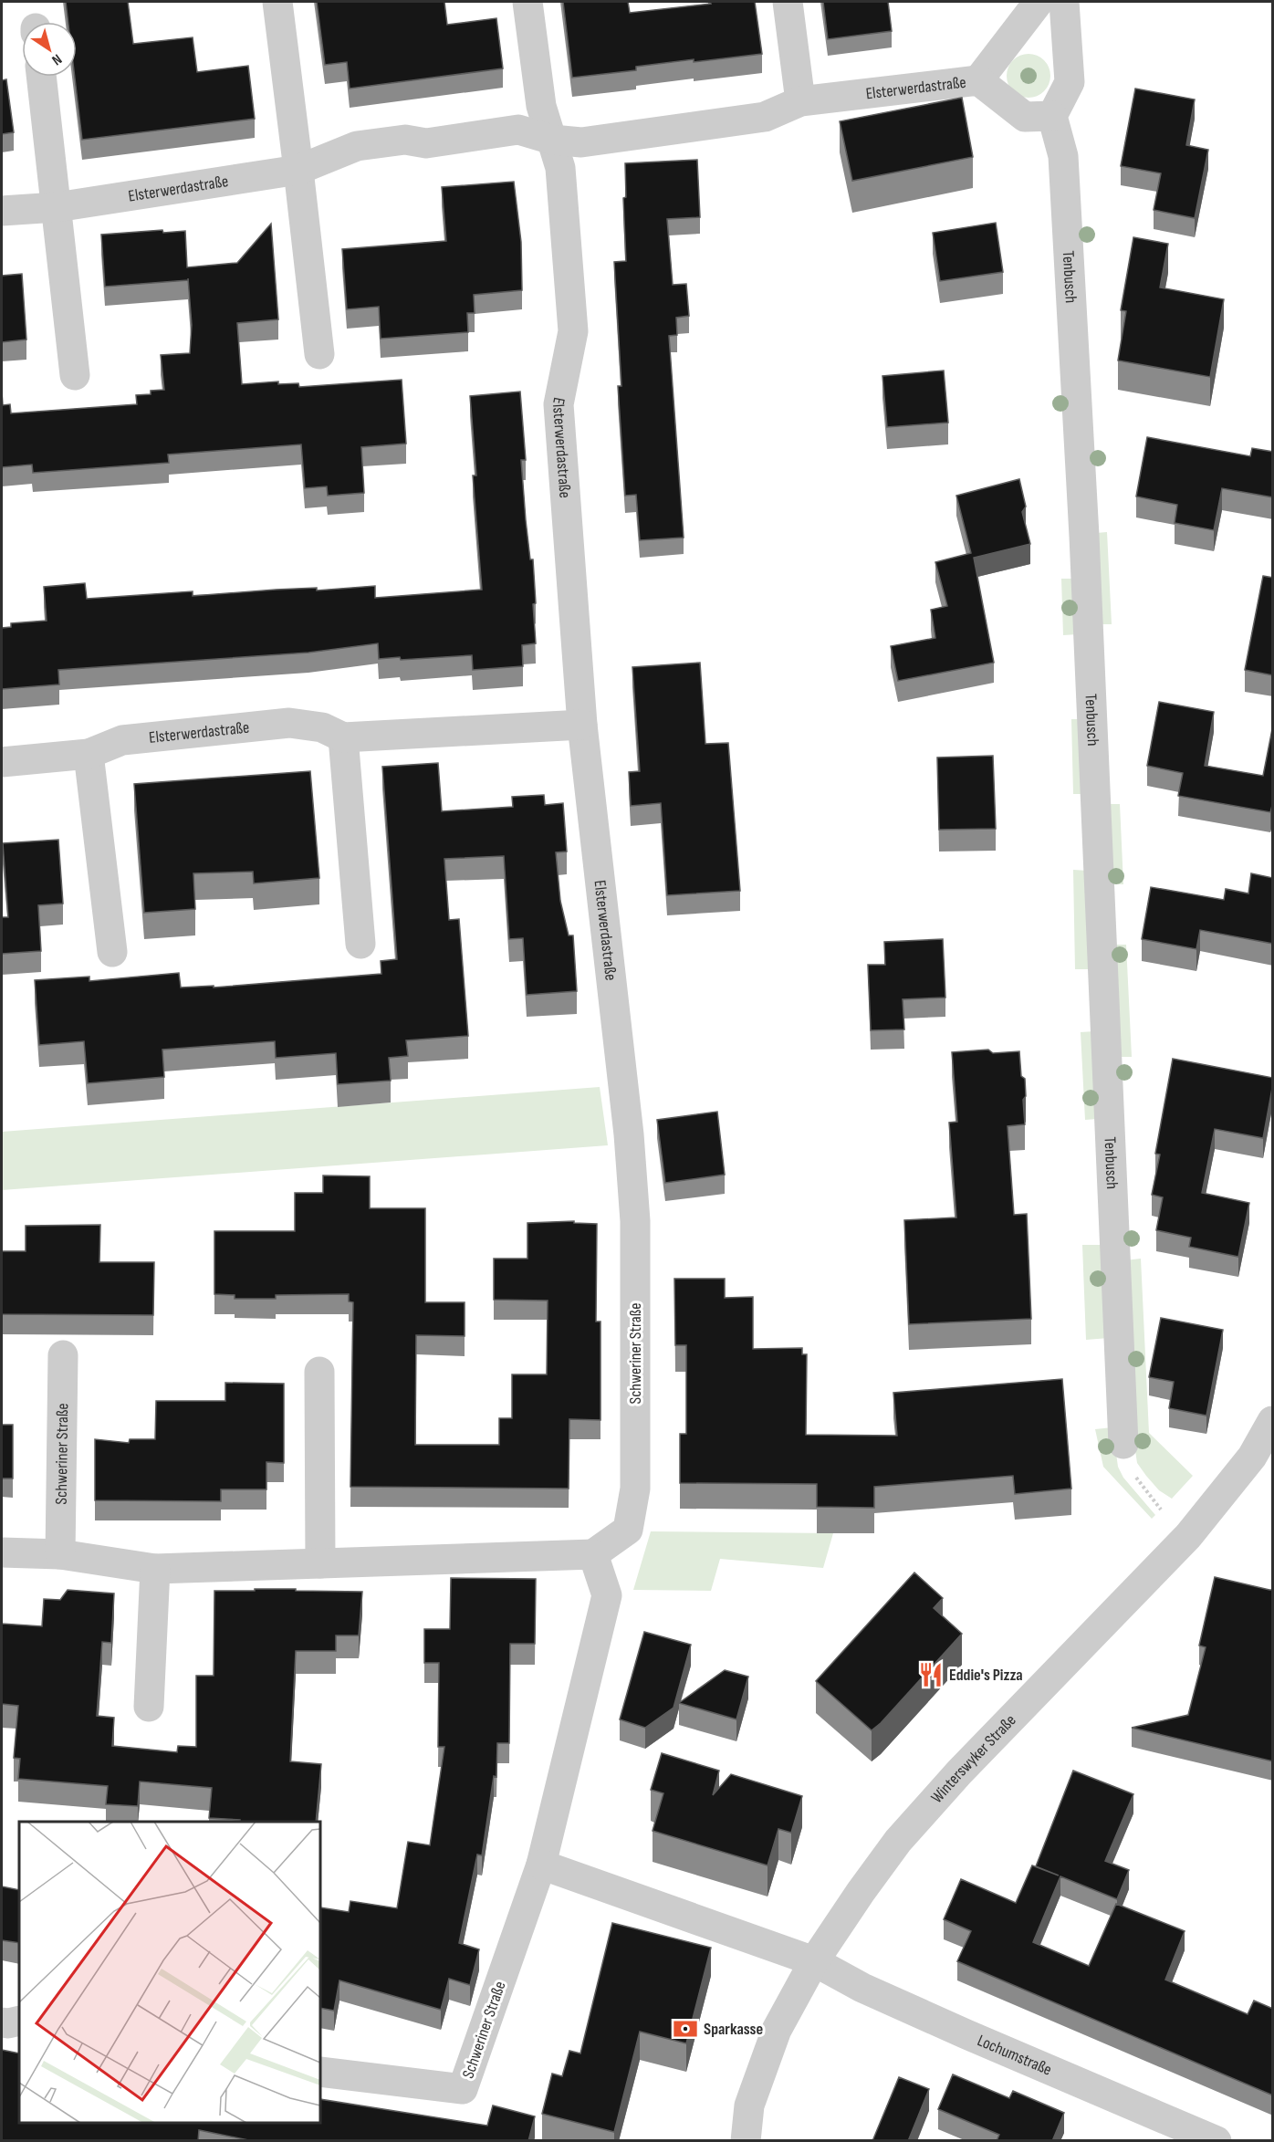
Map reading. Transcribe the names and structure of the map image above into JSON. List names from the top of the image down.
{
  "streets": {
    "street": [
      "Elsterwerdastraße",
      "Tenbusch",
      "Schweriner Straße",
      "Winterswyker Straße",
      "Lochumstraße"
    ]
  },
  "crossings": [
    ["Elsterwerdastraße", "Tenbusch"],
    ["Elsterwerdastraße", "Schweriner Straße"],
    ["Winterswyker Straße", "Lochumstraße"]
  ],
  "places": {
    "restaurant": ["Eddie's Pizza"],
    "bank": ["Sparkasse"]
  },
  "north": "bottom right"
}
